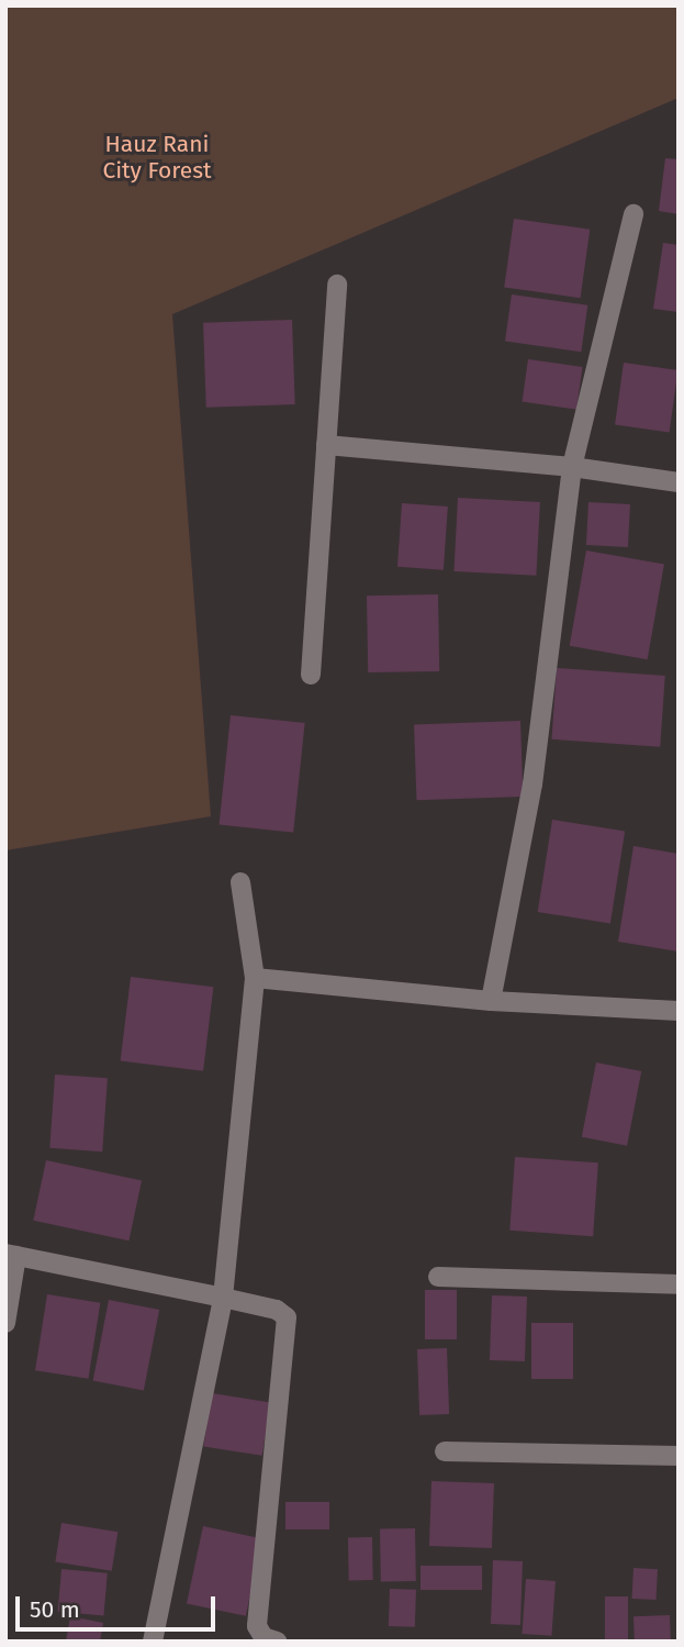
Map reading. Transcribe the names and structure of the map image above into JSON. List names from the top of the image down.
{
  "parks": ["Hauz Rani City Forest"],
  "scale_bar": "50 m"
}
